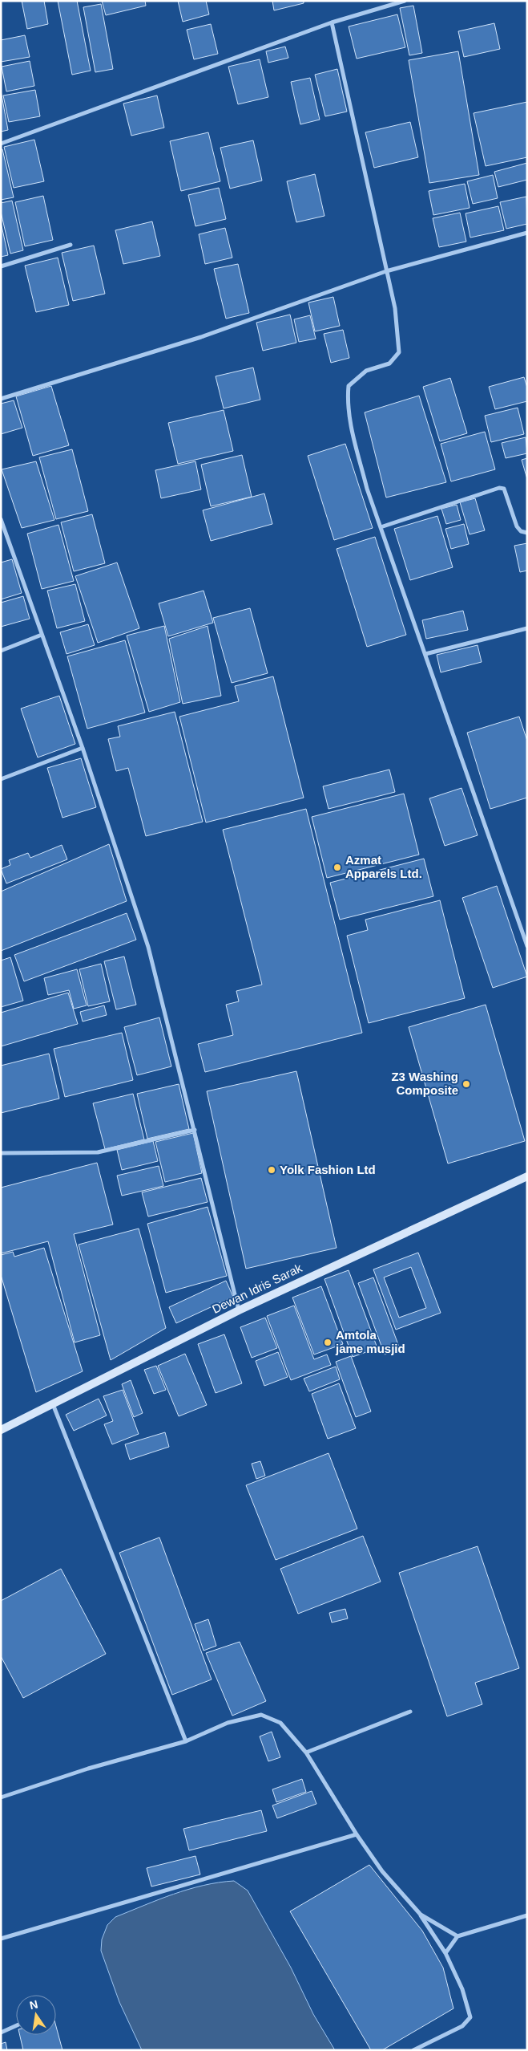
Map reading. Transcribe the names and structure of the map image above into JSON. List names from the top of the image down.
{
  "streets": {
    "main road": ["Dewan Idris Sarak"]
  },
  "places": [
    "Azmat Apparels Ltd.",
    "Z3 Washing Composite",
    "Yolk Fashion Ltd",
    "Amtola jame musjid"
  ],
  "north": "top"
}
